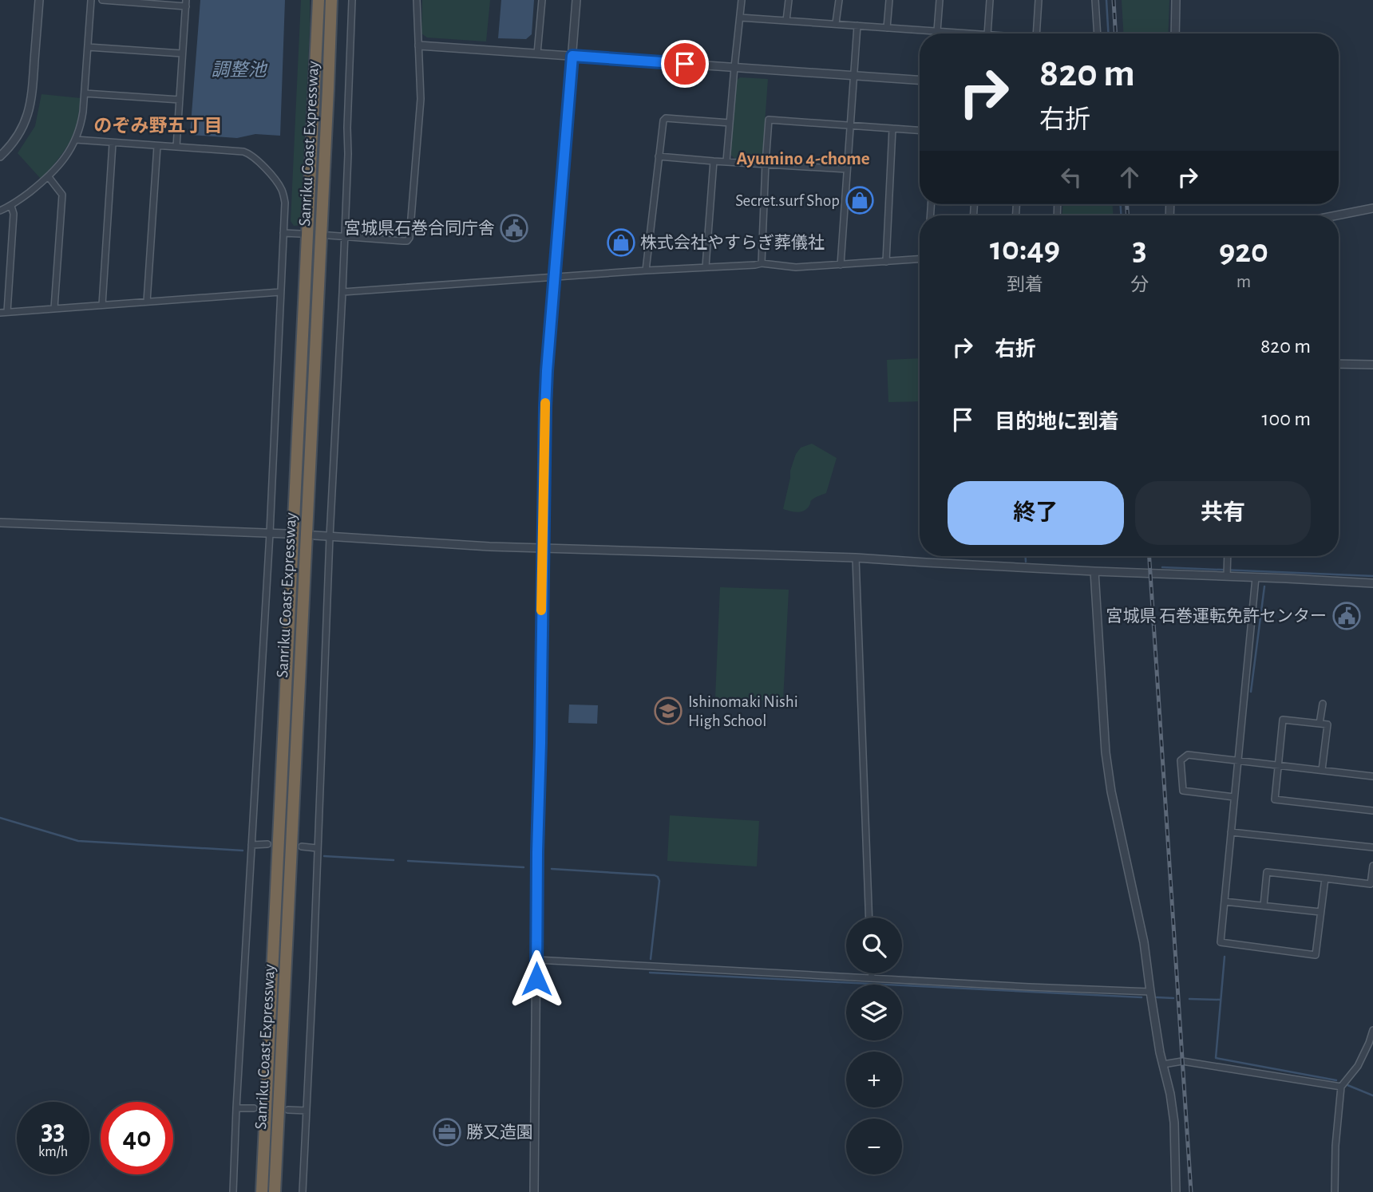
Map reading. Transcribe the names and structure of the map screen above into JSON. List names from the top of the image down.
{
  "streets": {
    "highway": ["Sanriku Coast Expressway"]
  },
  "districts": ["のぞみ野五丁目", "Ayumino 4-chome"],
  "water": ["調整池"],
  "places": {
    "shop": ["Secret.surf Shop", "株式会社やすらぎ葬儀社"],
    "public building": ["宮城県石巻合同庁舎", "宮城県 石巻運転免許センター"],
    "school or university": ["Ishinomaki Nishi High School"],
    "office": ["勝又造園"]
  },
  "page": {
    "turn": ["820 m", "右折"],
    "eta": [
      "10:49",
      "到着",
      "3",
      "分",
      "920",
      "m"
    ],
    "list": [
      {
        "name": "右折",
        "value": "820 m"
      },
      {
        "name": "目的地に到着",
        "value": "100 m"
      }
    ],
    "buttons": ["終了", "共有"],
    "map_buttons": ["+", "−"],
    "speed": "33 km/h",
    "limit": "40"
  }
}
